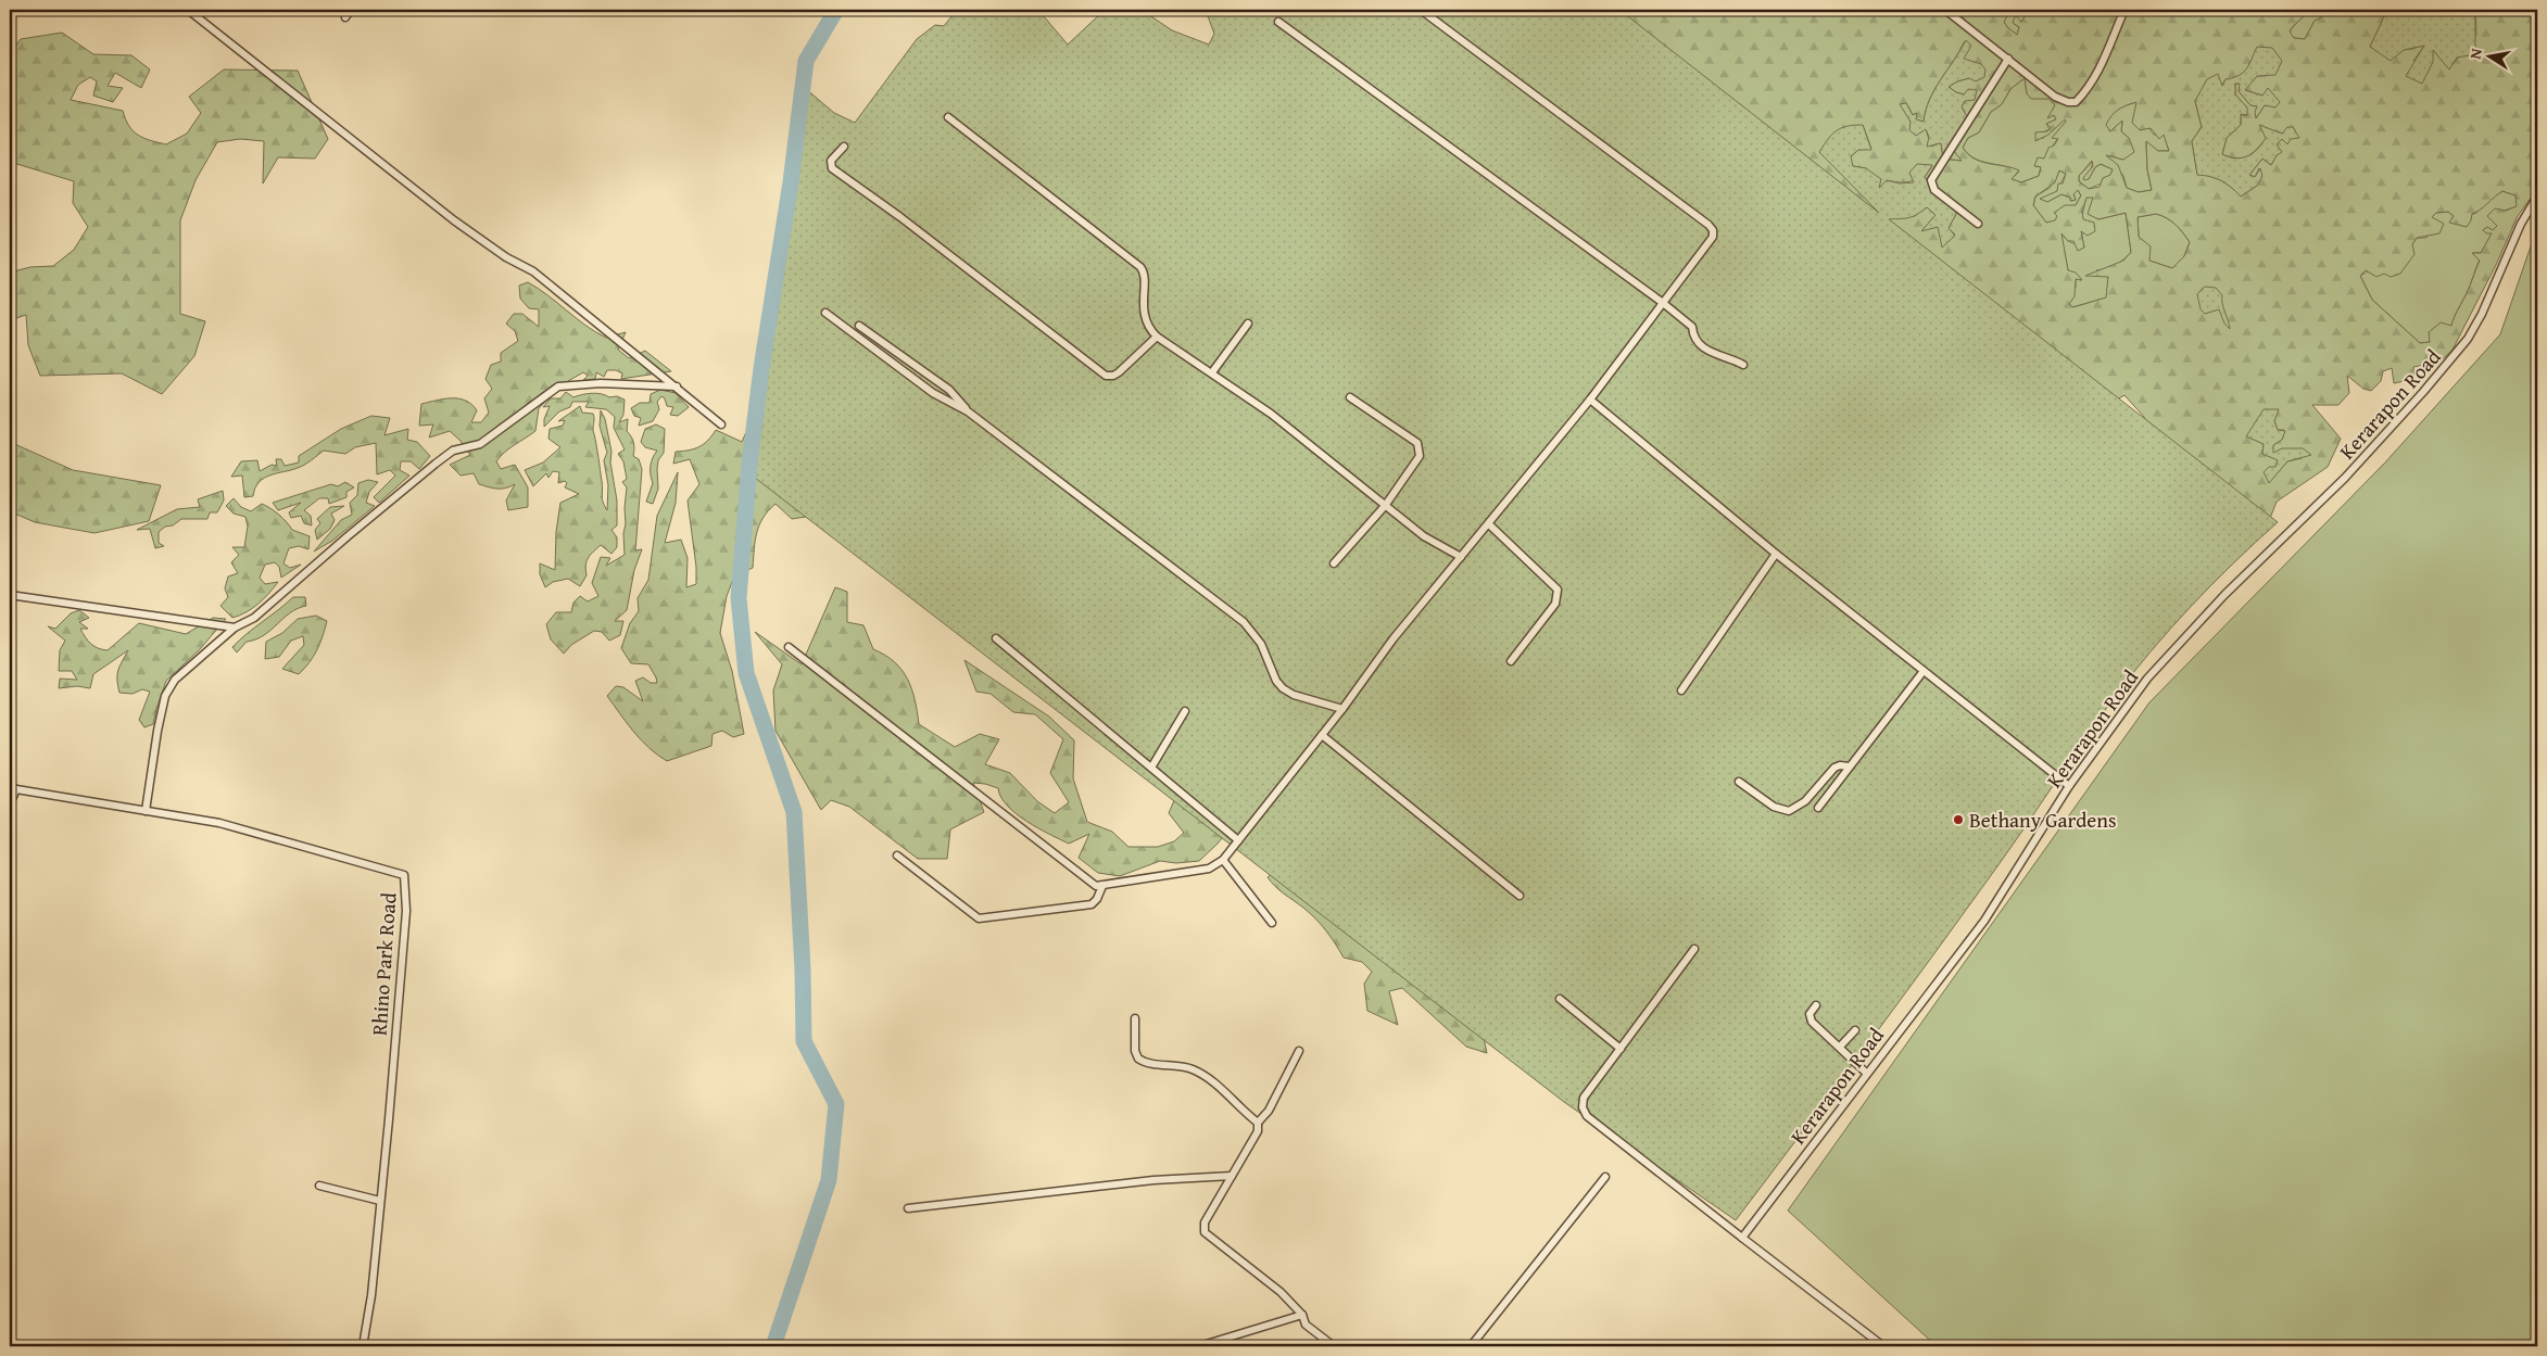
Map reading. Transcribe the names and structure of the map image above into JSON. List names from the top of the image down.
{
  "streets": {
    "street": ["Kerarapon Road", "Rhino Park Road"]
  },
  "places": ["Bethany Gardens"],
  "north": "left"
}
